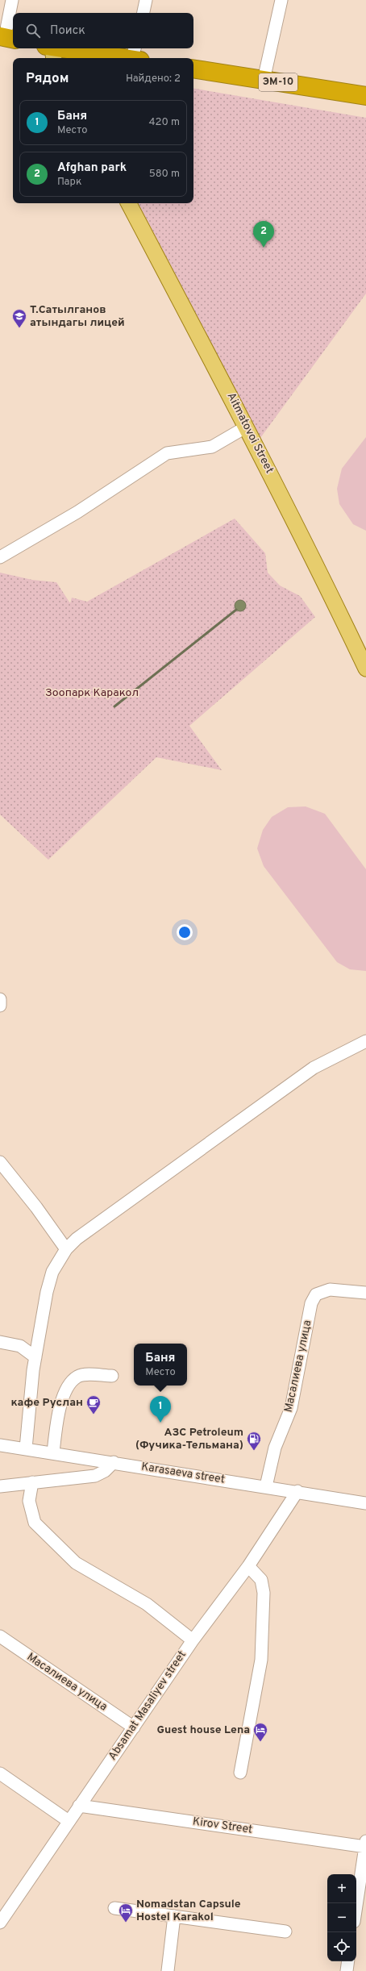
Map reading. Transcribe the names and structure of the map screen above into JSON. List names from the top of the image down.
{
  "streets": {
    "highway": ["ЭМ-10"],
    "main road": ["Aitmatovoi Street"],
    "street": [
      "Масалиева улица",
      "Karasaeva street",
      "Absamat Masaliyev street",
      "Kirov Street"
    ]
  },
  "crossings": [
    ["Масалиева улица", "Karasaeva street"],
    ["Масалиева улица", "Absamat Masaliyev street"],
    ["Karasaeva street", "Absamat Masaliyev street"],
    ["Absamat Masaliyev street", "Kirov Street"]
  ],
  "parks": ["Зоопарк Каракол"],
  "places": {
    "school or university": ["Т.Сатылганов атындагы лицей"],
    "cafe": ["кафе Руслан"],
    "fuel station": ["АЗС Petroleum (Фучика-Тельмана)"],
    "hotel": ["Guest house Lena", "Nomadstan Capsule Hostel Karakol"]
  },
  "page": {
    "search": "Поиск",
    "heading": ["Рядом", "Найдено: 2"],
    "list": [
      {
        "mark": "1",
        "name": "Баня",
        "note": "Место",
        "value": "420 m"
      },
      {
        "mark": "2",
        "name": "Afghan park",
        "note": "Парк",
        "value": "580 m"
      }
    ],
    "pins": ["2", "1"],
    "popup": ["Баня", "Место"],
    "map_buttons": ["+", "−"]
  }
}
